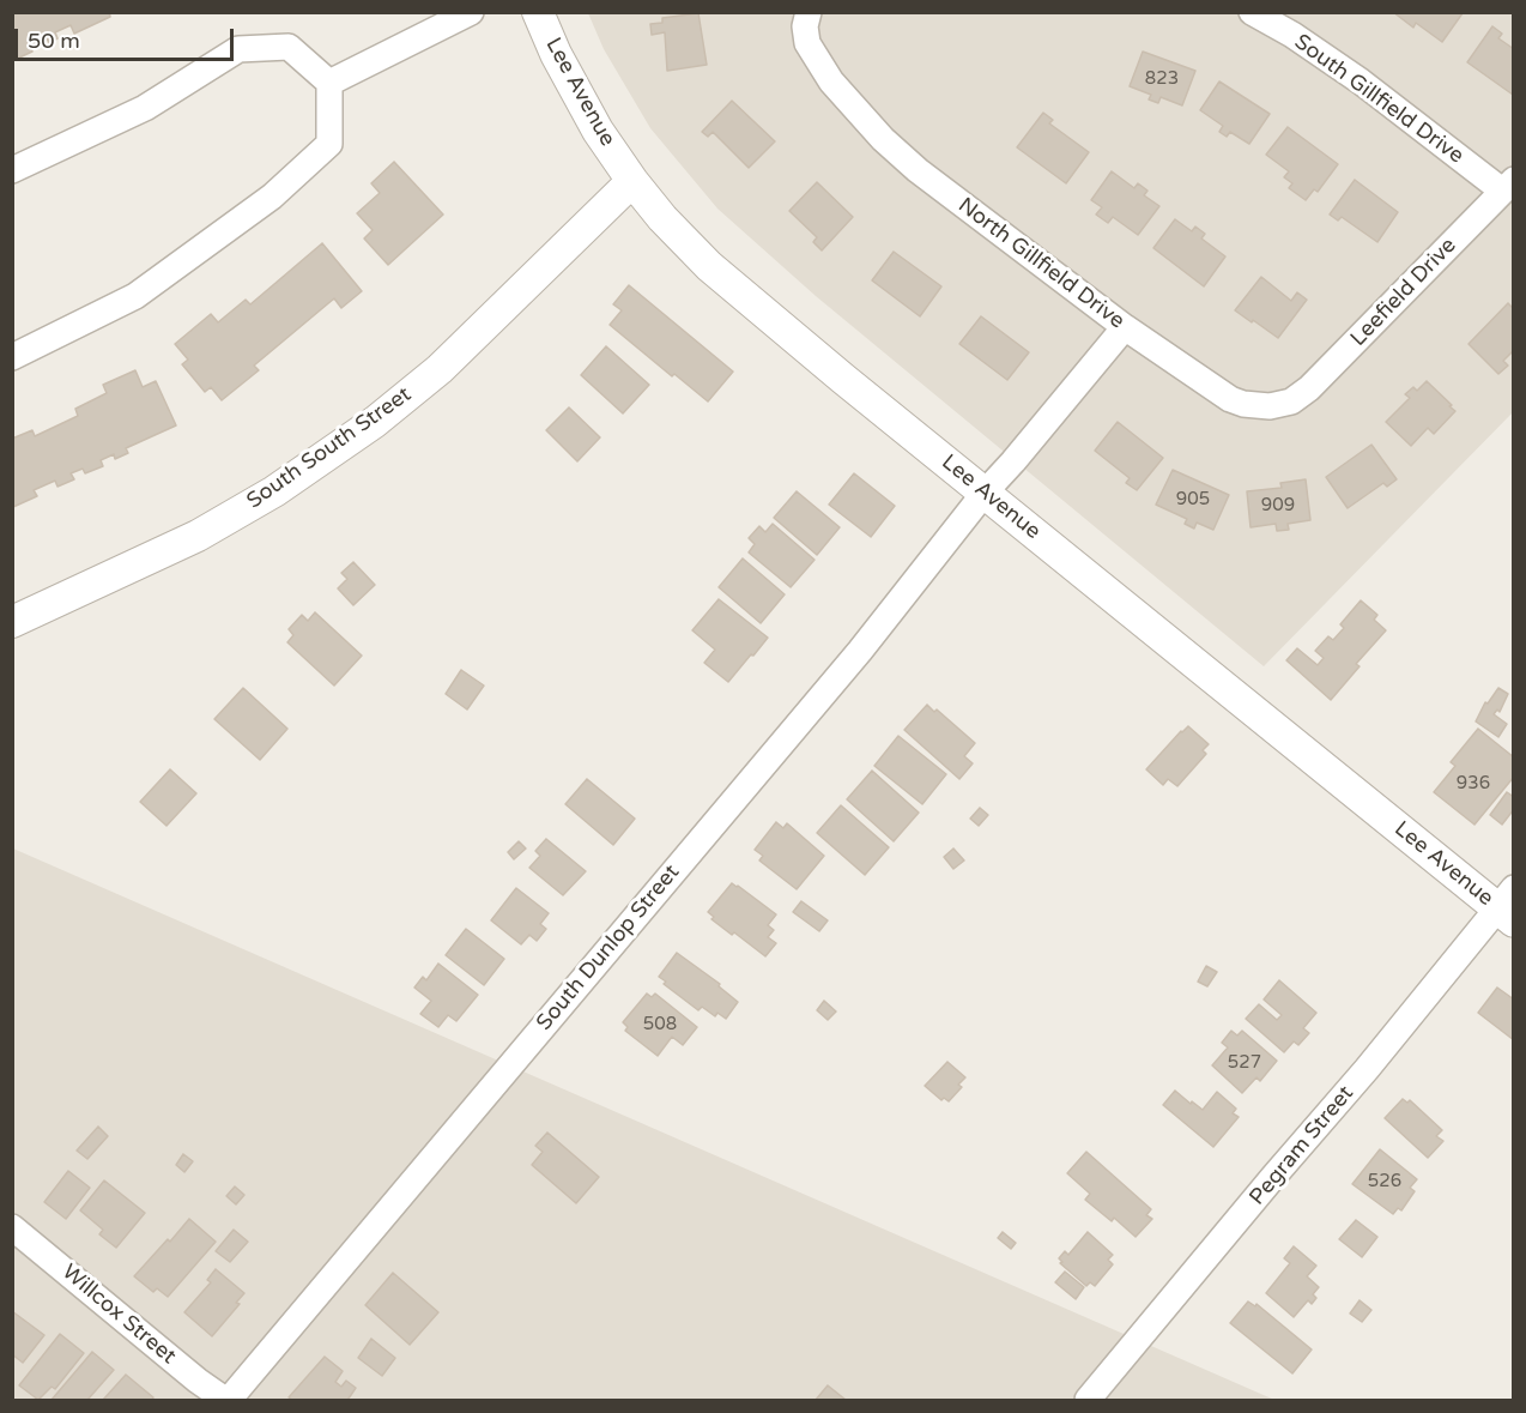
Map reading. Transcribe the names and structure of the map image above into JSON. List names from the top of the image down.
{
  "streets": {
    "street": [
      "Lee Avenue",
      "South Gillfield Drive",
      "North Gillfield Drive",
      "Leefield Drive",
      "South South Street",
      "South Dunlop Street",
      "Pegram Street",
      "Willcox Street"
    ]
  },
  "crossings": [
    ["Lee Avenue", "South South Street"],
    ["Lee Avenue", "South Dunlop Street"],
    ["Lee Avenue", "Pegram Street"],
    ["South Gillfield Drive", "Leefield Drive"],
    ["North Gillfield Drive", "Leefield Drive"],
    ["North Gillfield Drive", "South Dunlop Street"],
    ["South Dunlop Street", "Willcox Street"]
  ],
  "house_numbers": [
    "823",
    "905",
    "909",
    "936",
    "508",
    "527",
    "526"
  ],
  "scale_bar": "50 m"
}
